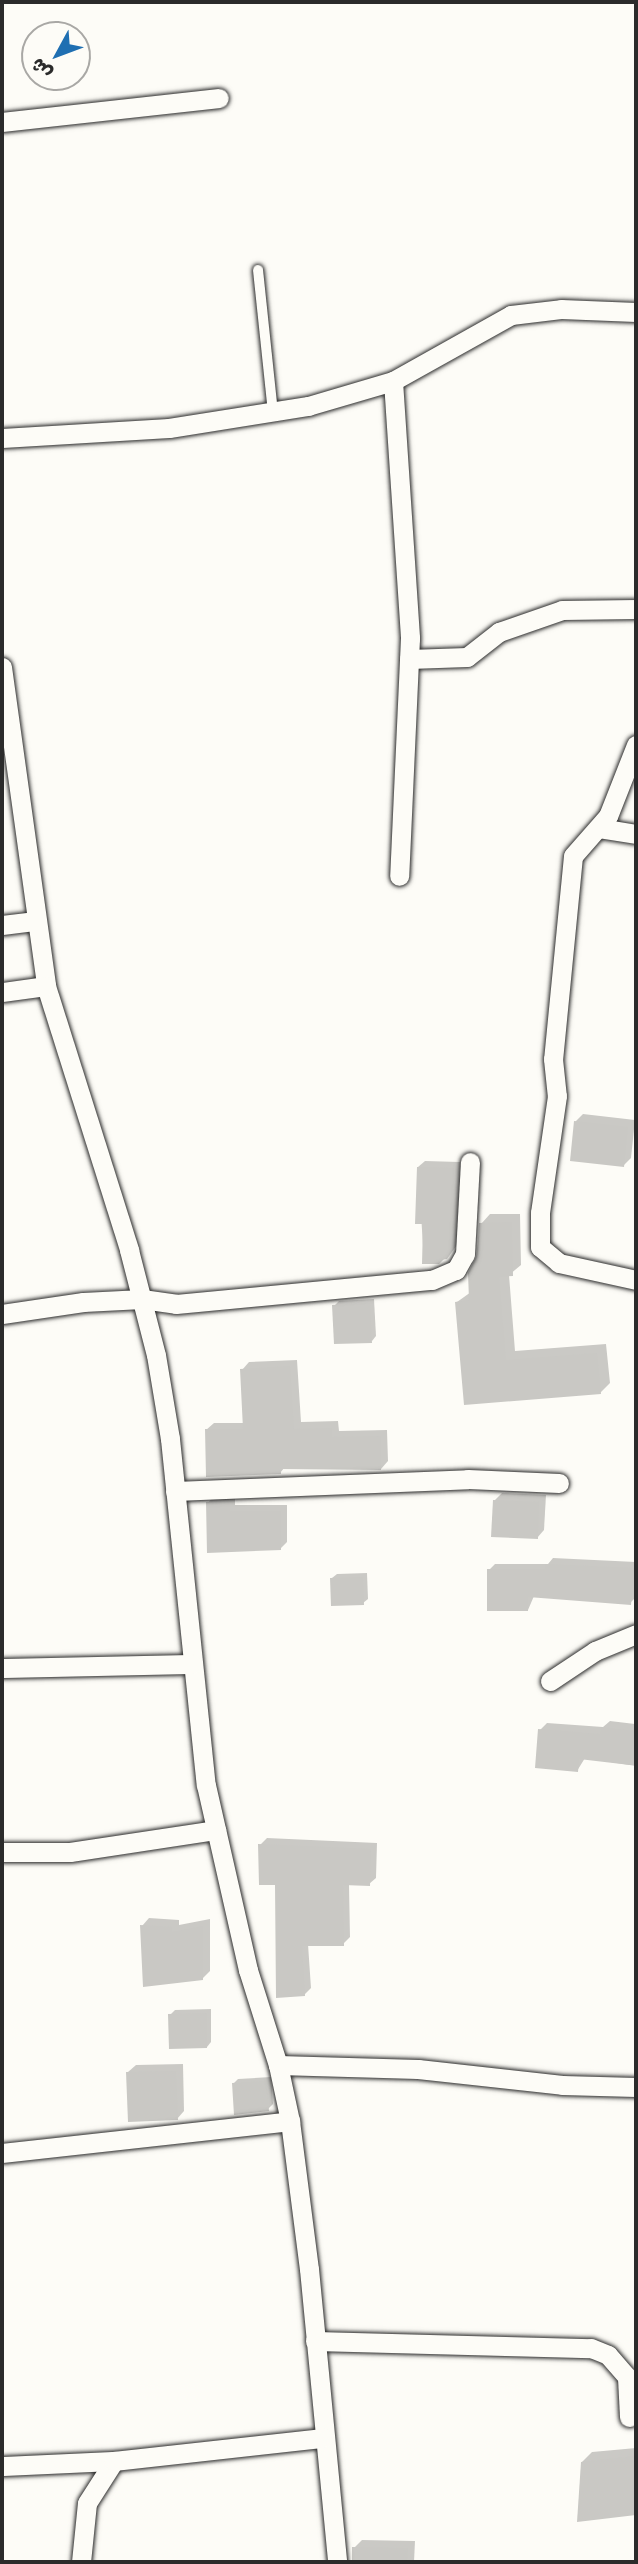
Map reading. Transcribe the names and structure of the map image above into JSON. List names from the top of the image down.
{
  "north": "bottom left"
}
